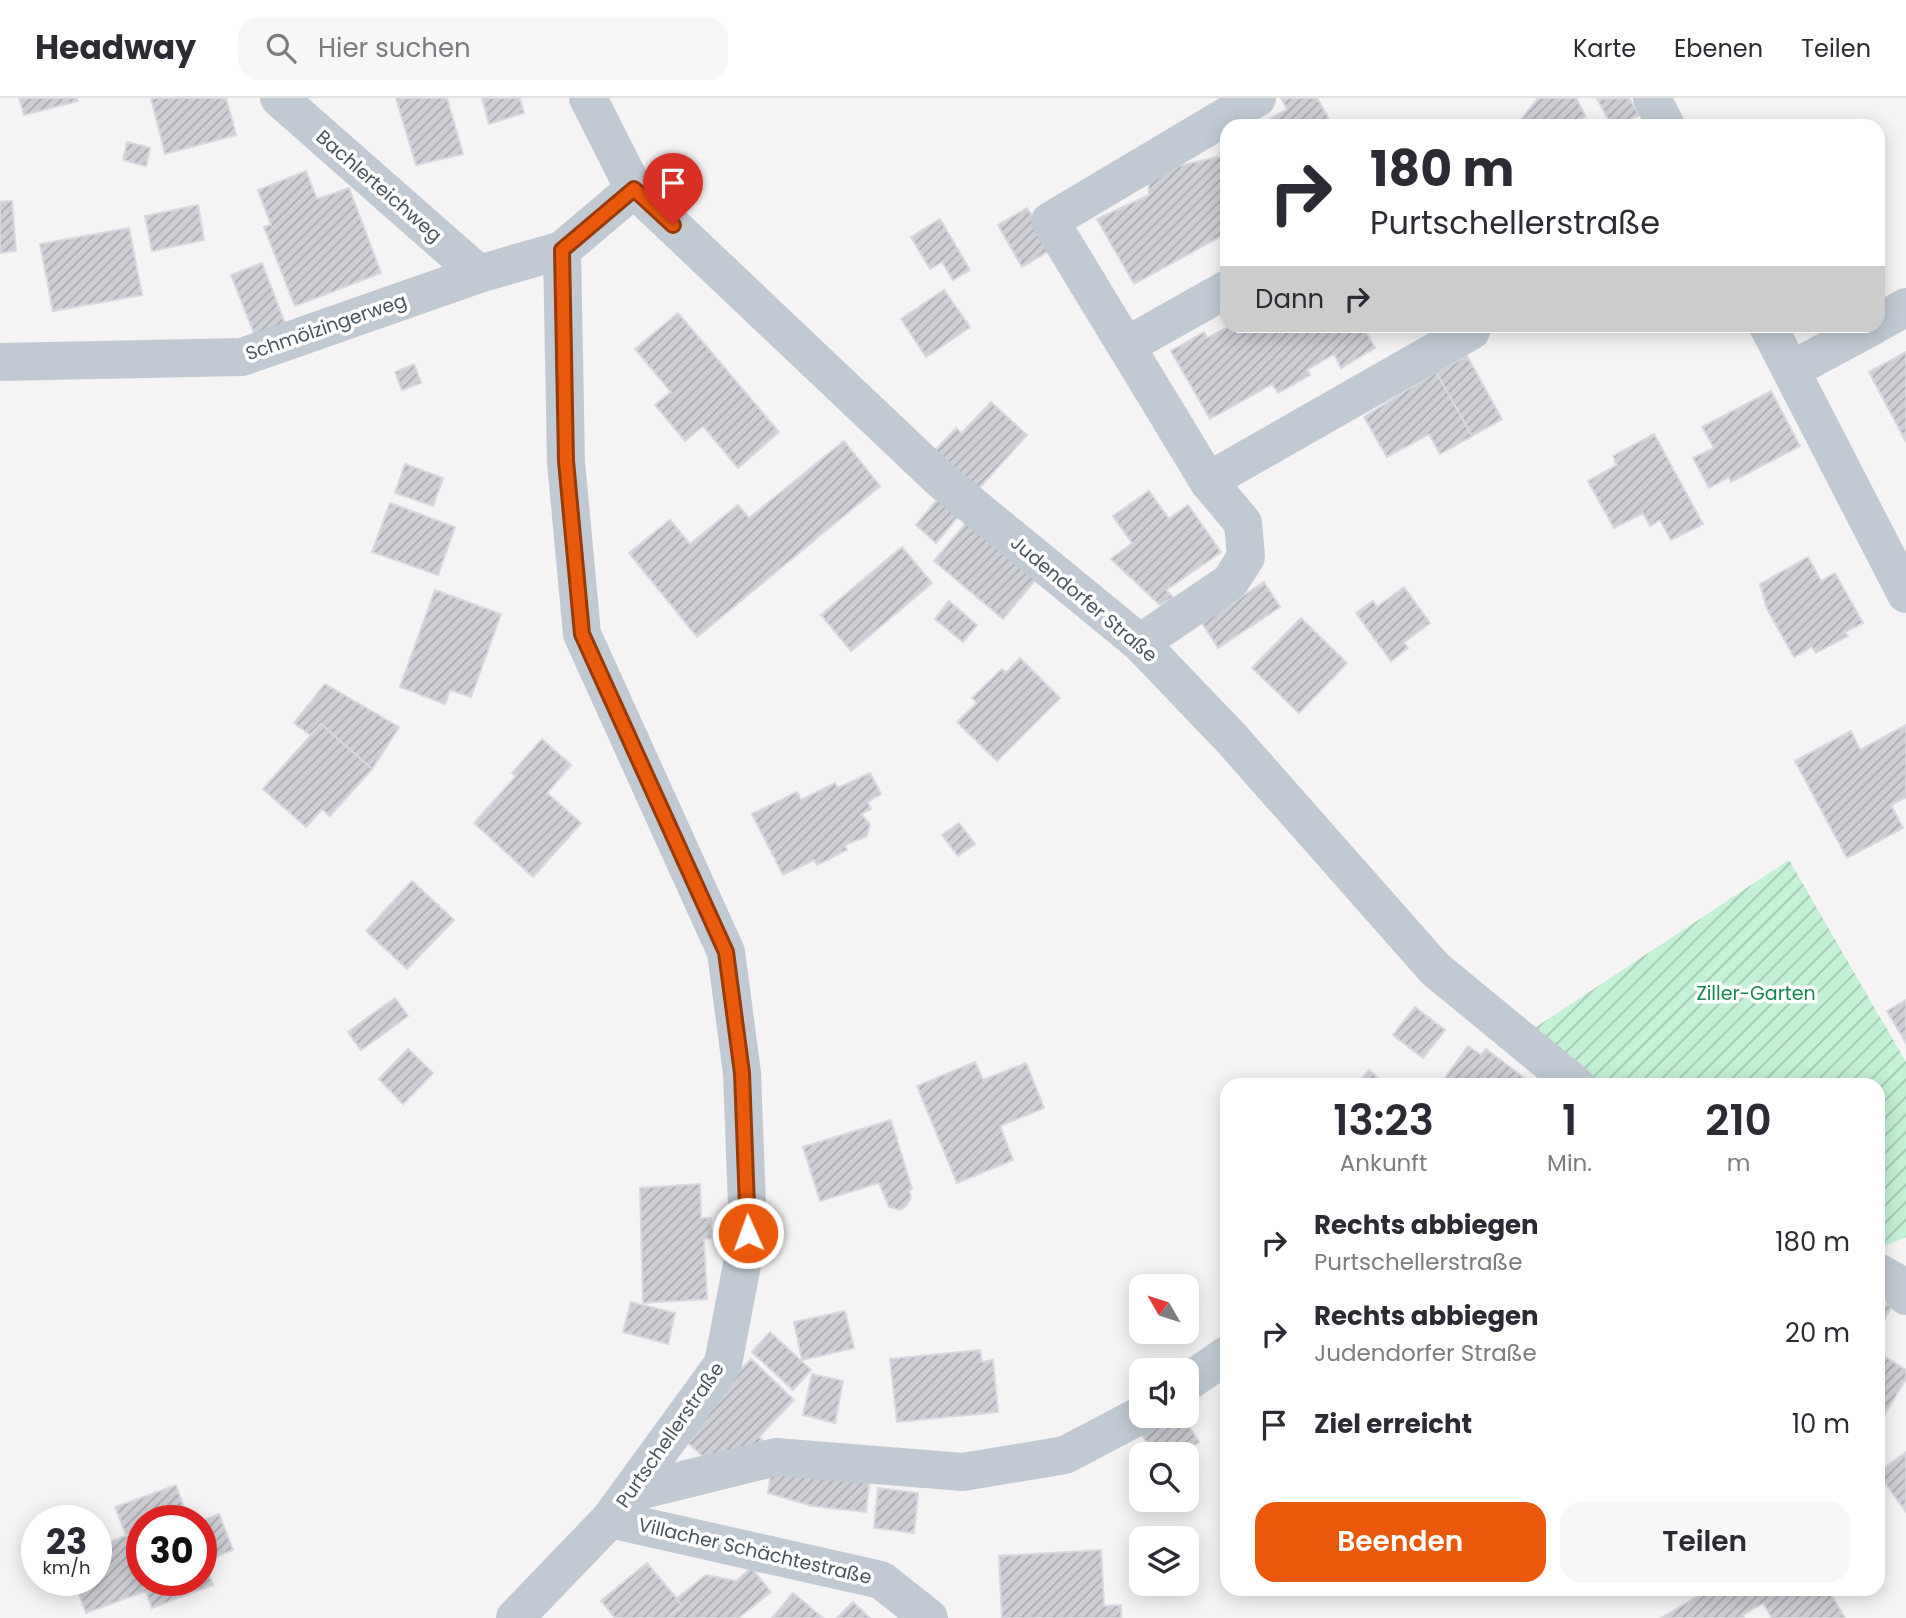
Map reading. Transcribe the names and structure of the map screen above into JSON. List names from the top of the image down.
{
  "streets": {
    "street": [
      "Bachlerteichweg",
      "Schmölzingerweg",
      "Judendorfer Straße",
      "Purtschellerstraße",
      "Villacher Schächtestraße"
    ]
  },
  "crossings": [
    ["Bachlerteichweg", "Schmölzingerweg"],
    ["Schmölzingerweg", "Purtschellerstraße"],
    ["Purtschellerstraße", "Villacher Schächtestraße"]
  ],
  "parks": ["Ziller-Garten"],
  "north": "top left",
  "page": {
    "header": "Headway",
    "search": "Hier suchen",
    "nav": ["Karte", "Ebenen", "Teilen"],
    "turn": ["180 m", "Purtschellerstraße"],
    "then": "Dann",
    "eta": [
      "13:23",
      "Ankunft",
      "1",
      "Min.",
      "210",
      "m"
    ],
    "list": [
      {
        "name": "Rechts abbiegen",
        "note": "Purtschellerstraße",
        "value": "180 m"
      },
      {
        "name": "Rechts abbiegen",
        "note": "Judendorfer Straße",
        "value": "20 m"
      },
      {
        "name": "Ziel erreicht",
        "value": "10 m"
      }
    ],
    "buttons": ["Beenden", "Teilen"],
    "speed": "23 km/h",
    "limit": "30"
  }
}
